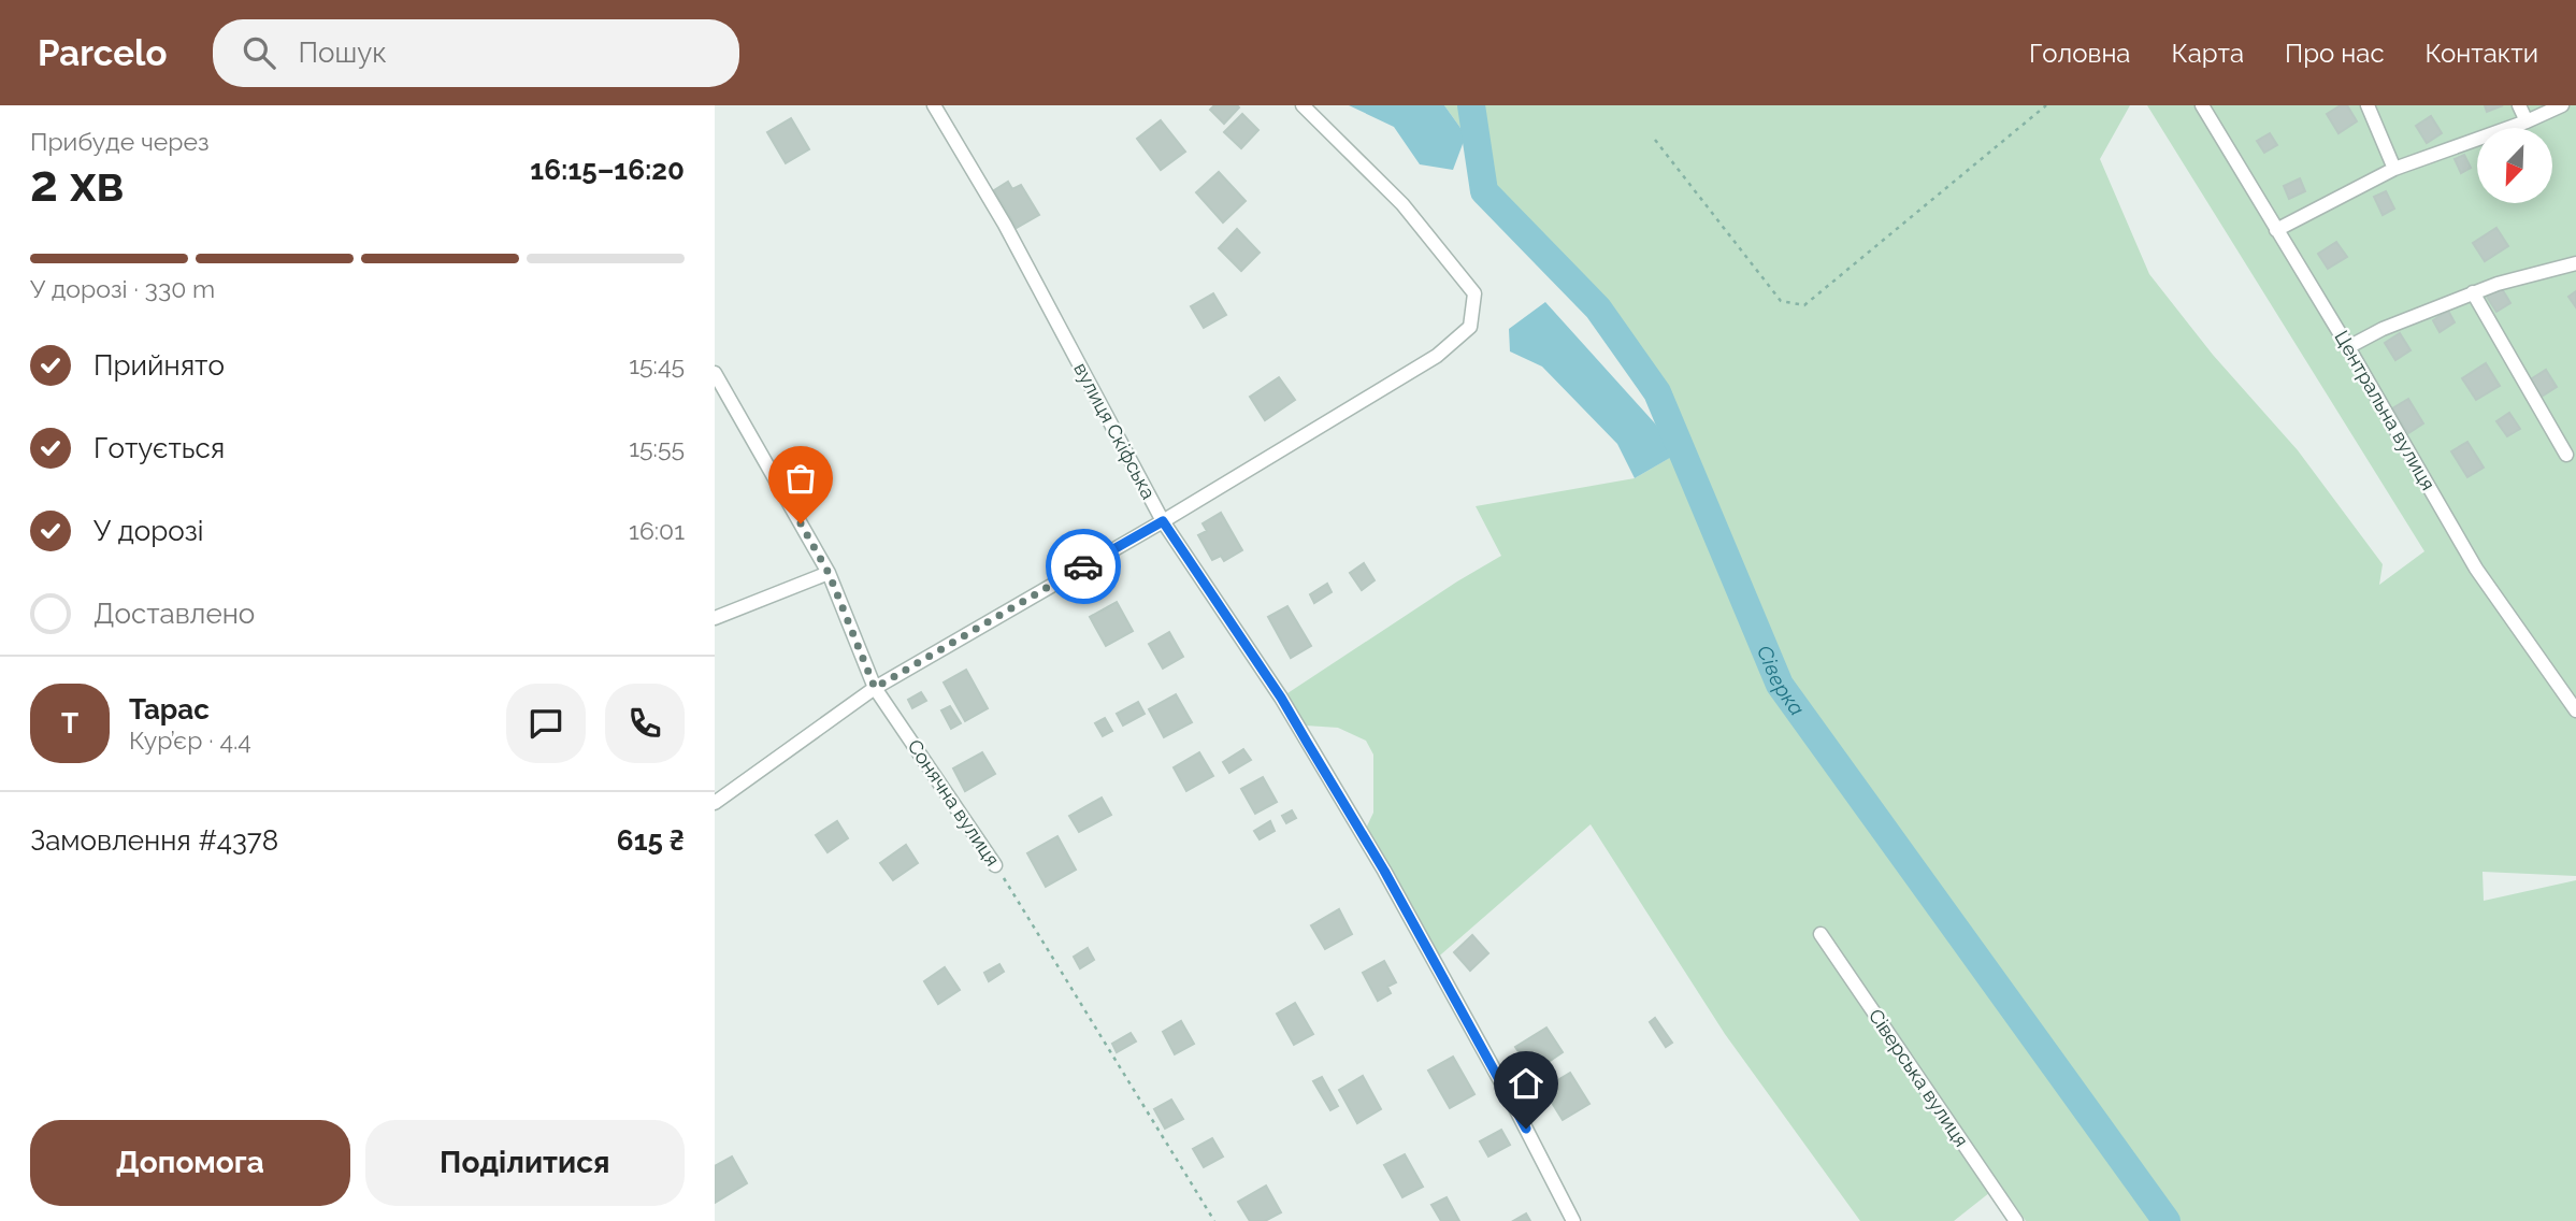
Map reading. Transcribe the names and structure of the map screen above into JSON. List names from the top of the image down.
{
  "streets": {
    "street": [
      "Центральна вулиця",
      "вулиця Скіфська",
      "Сонячна вулиця",
      "Сіверська вулиця"
    ]
  },
  "water": ["Сіверка"],
  "north": "bottom left",
  "page": {
    "header": "Parcelo",
    "search": "Пошук",
    "nav": [
      "Головна",
      "Карта",
      "Про нас",
      "Контакти"
    ],
    "heading": ["2 хв", "Прибуде через", "16:15–16:20"],
    "panel": [
      "Тарас",
      "Кур’єр · 4.4",
      "Замовлення #4378",
      "615 ₴"
    ],
    "bar": "У дорозі · 330 m",
    "list": [
      ["Прийнято", "15:45"],
      ["Готується", "15:55"],
      ["У дорозі", "16:01"],
      "Доставлено"
    ],
    "round": "Т",
    "buttons": ["Допомога", "Поділитися"]
  }
}
